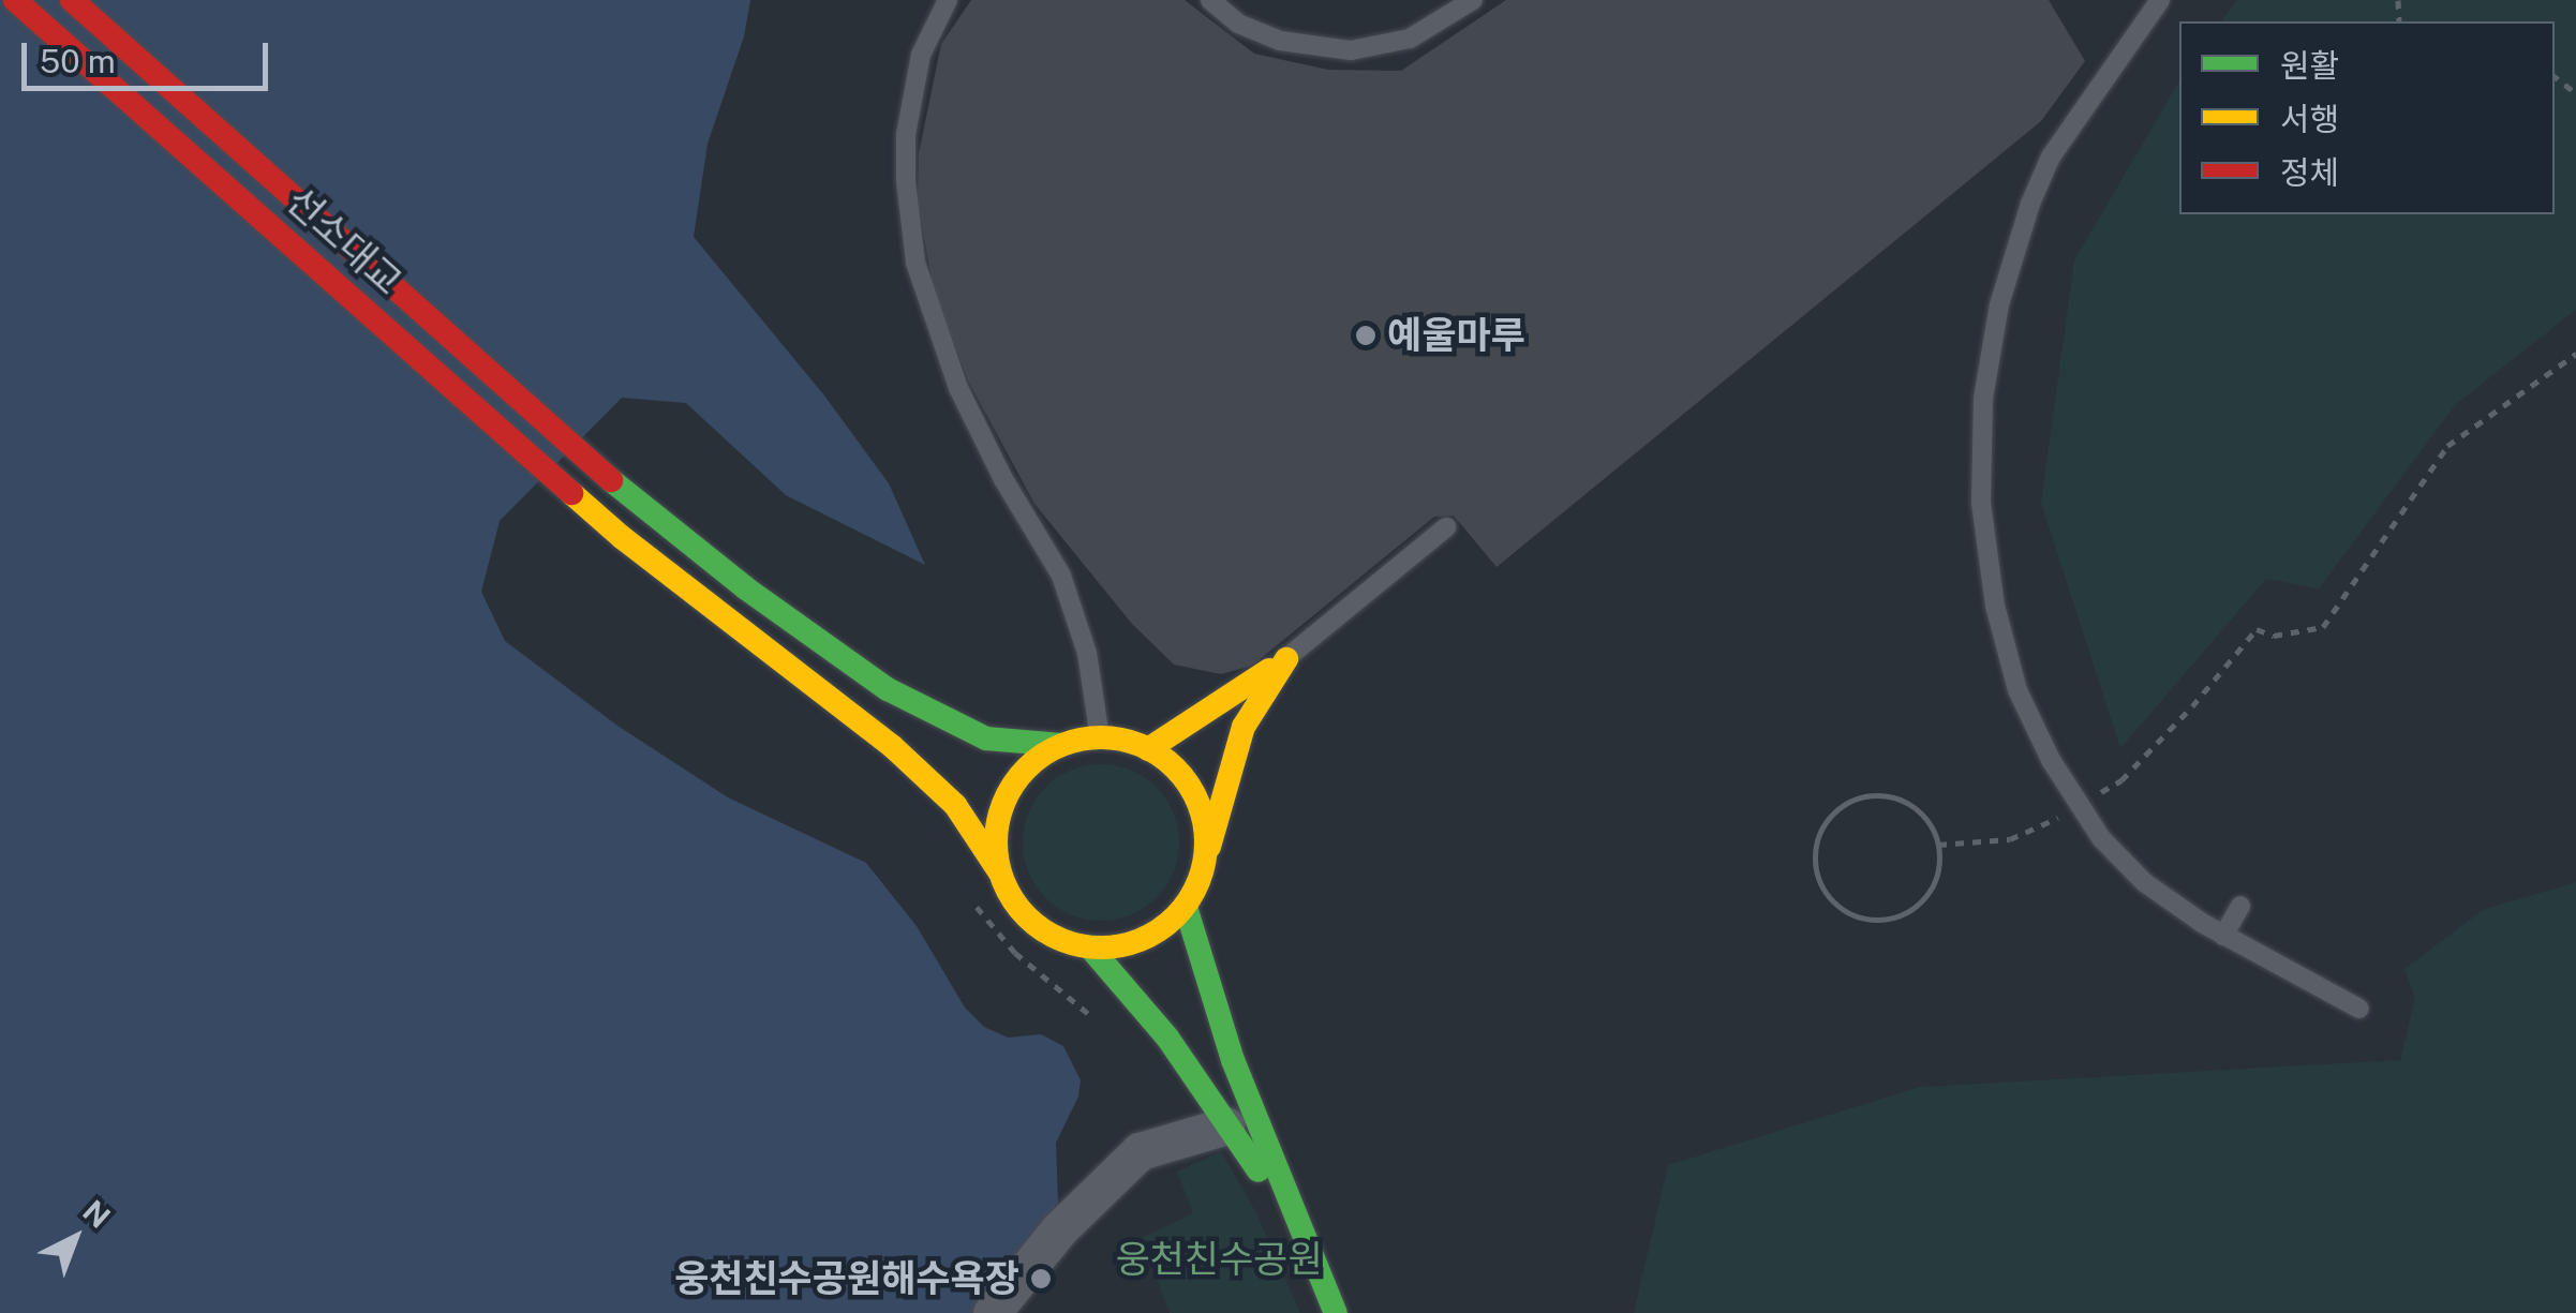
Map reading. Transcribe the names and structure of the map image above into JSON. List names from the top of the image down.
{
  "streets": {
    "street": ["선소대교"]
  },
  "parks": ["웅천친수공원"],
  "places": ["예울마루", "웅천친수공원해수욕장"],
  "legend": ["원활", "서행", "정체"],
  "scale_bar": "50 m",
  "north": "top right"
}
